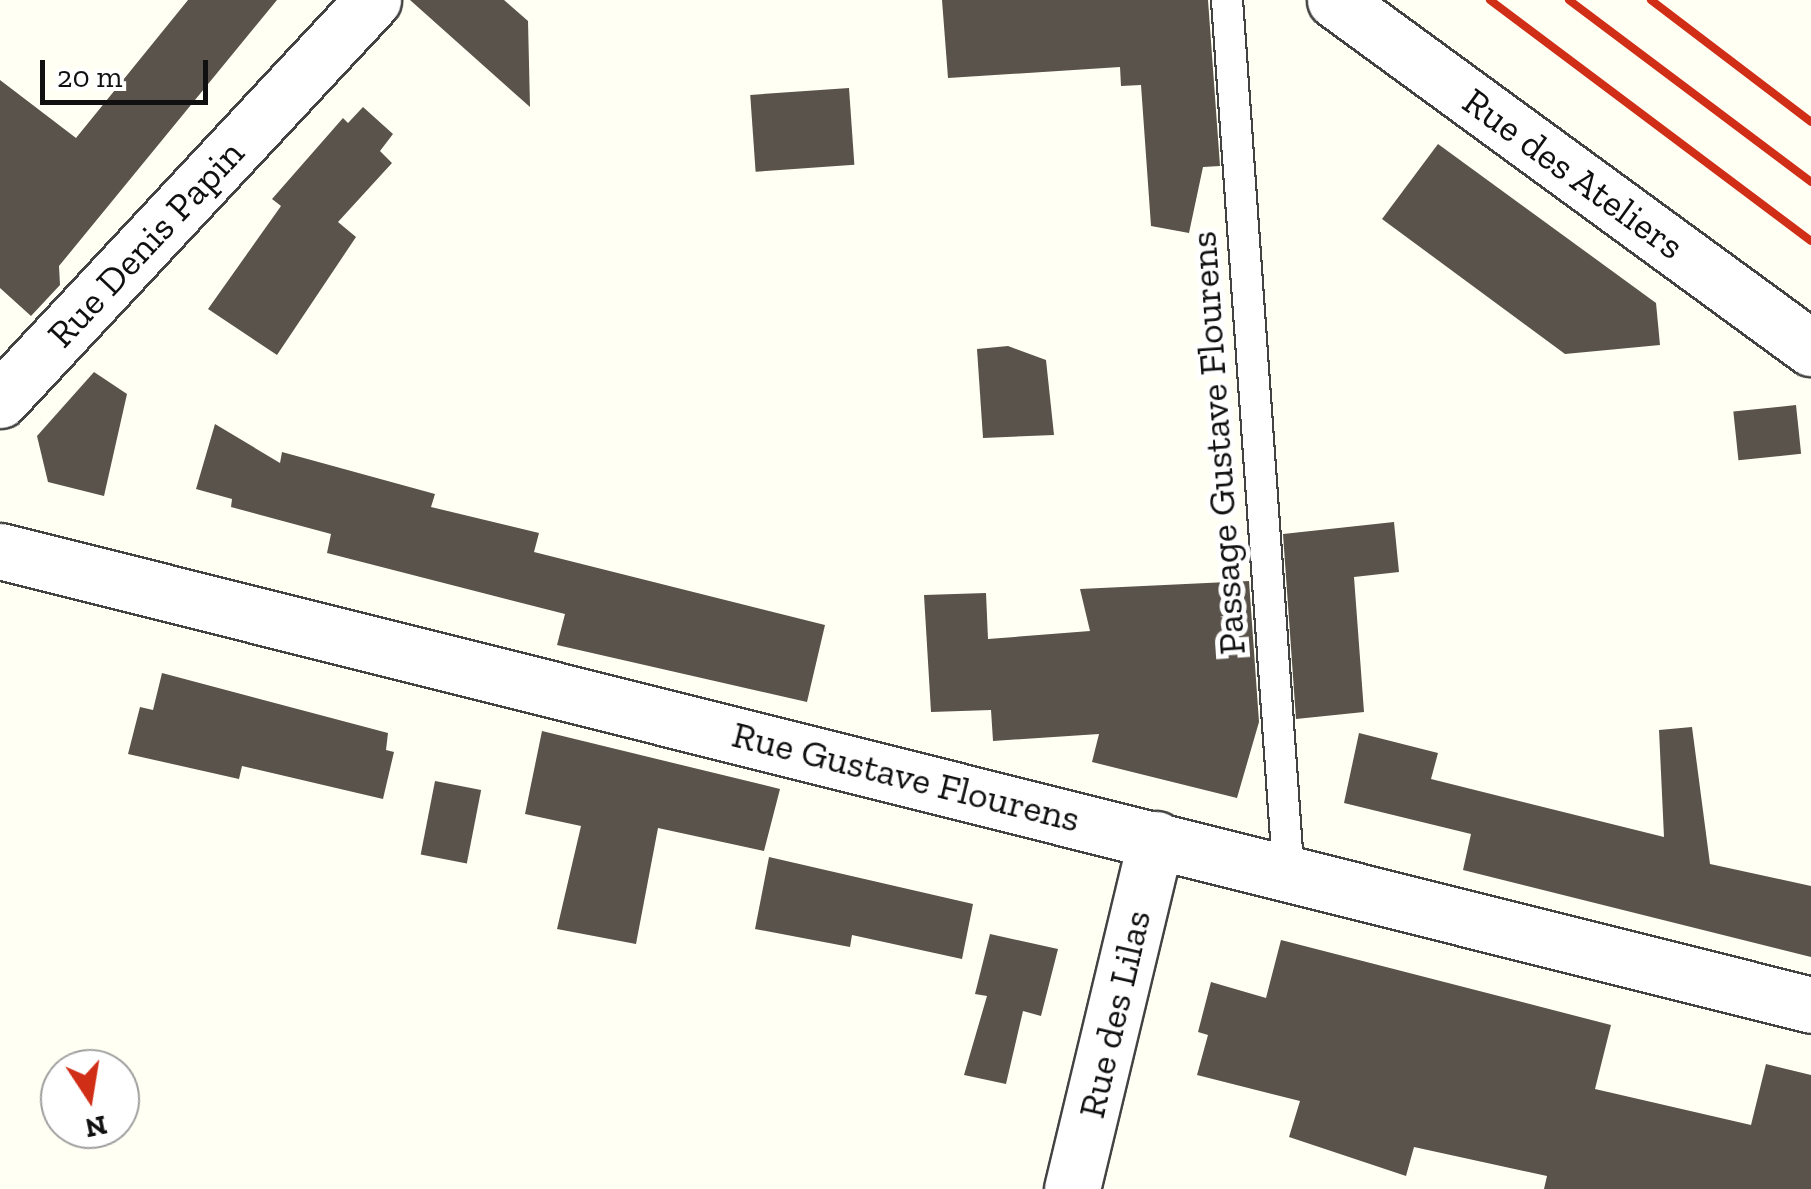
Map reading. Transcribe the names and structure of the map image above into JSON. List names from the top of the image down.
{
  "streets": {
    "street": [
      "Rue des Ateliers",
      "Rue Denis Papin",
      "Rue Gustave Flourens",
      "Rue des Lilas"
    ],
    "lane": ["Passage Gustave Flourens"]
  },
  "crossings": [
    ["Passage Gustave Flourens", "Rue Gustave Flourens"],
    ["Rue Gustave Flourens", "Rue des Lilas"]
  ],
  "scale_bar": "20 m",
  "north": "bottom"
}
